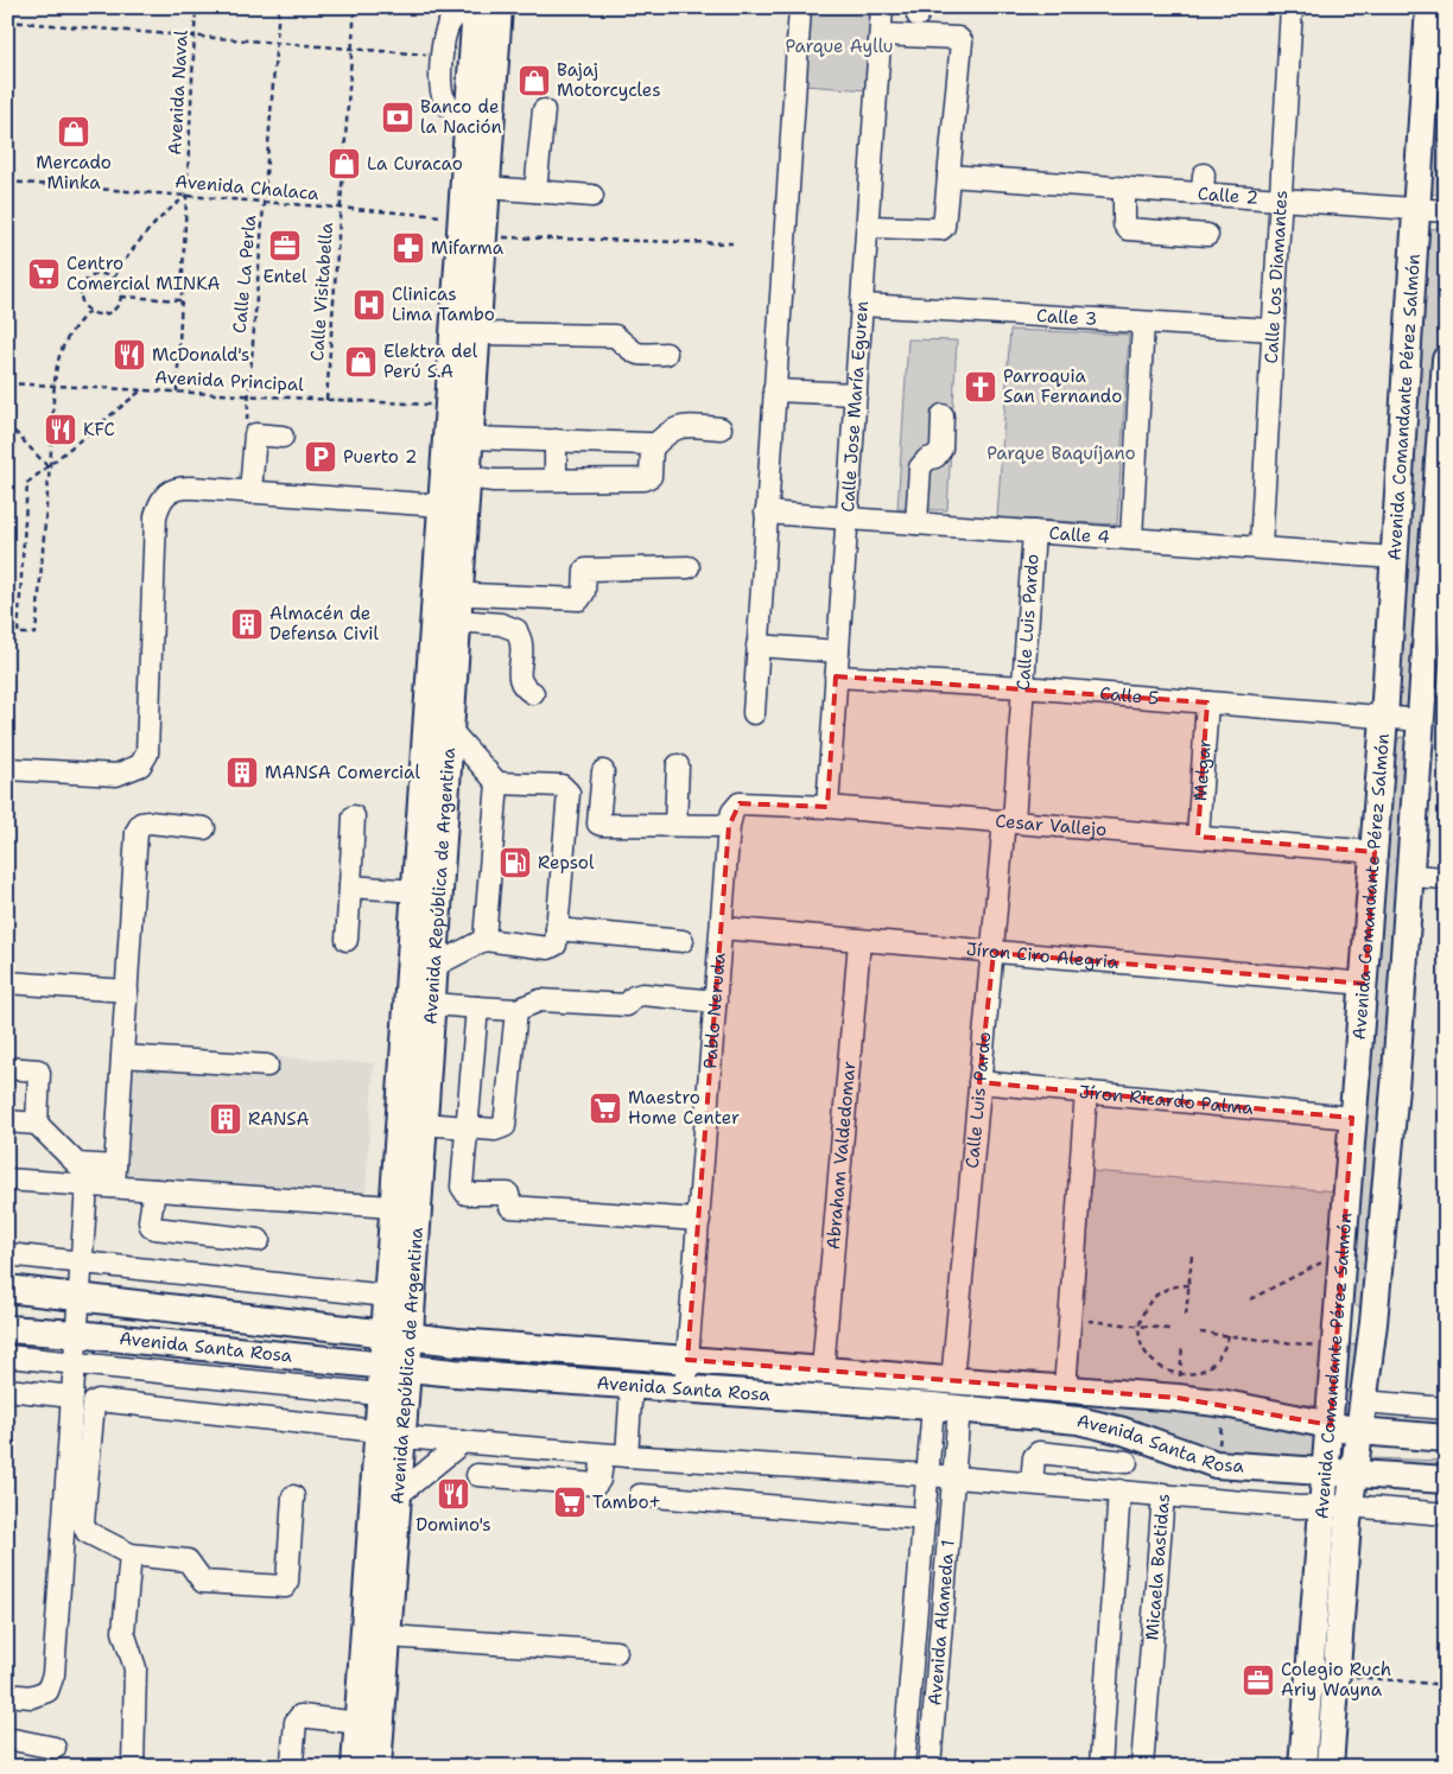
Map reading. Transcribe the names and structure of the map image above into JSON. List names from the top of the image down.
{
  "streets": {
    "main road": ["Avenida Comandante Pérez Salmón", "Avenida República de Argentina", "Avenida Santa Rosa"],
    "street": [
      "Calle 2",
      "Calle Los Diamantes",
      "Calle 3",
      "Calle Jose María Eguren",
      "Calle 4",
      "Calle Luis Pardo",
      "Calle 5",
      "Melgar",
      "Cesar Vallejo",
      "Jíron Ciro Alegria",
      "Pablo Neruda",
      "Jíron Ricardo Palma",
      "Abraham Valdedomar",
      "Micaela Bastidas",
      "Avenida Alameda 1"
    ],
    "path": [
      "Avenida Naval",
      "Avenida Chalaca",
      "Calle La Perla",
      "Calle Visitabella",
      "Avenida Principal"
    ]
  },
  "crossings": [
    ["Avenida Naval", "Avenida Chalaca"],
    ["Avenida Naval", "Avenida Principal"],
    ["Avenida Chalaca", "Calle La Perla"],
    ["Avenida Chalaca", "Calle Visitabella"],
    ["Avenida Chalaca", "Avenida República de Argentina"],
    ["Calle 2", "Calle Los Diamantes"],
    ["Calle 2", "Avenida Comandante Pérez Salmón"],
    ["Calle La Perla", "Avenida Principal"],
    ["Calle Los Diamantes", "Calle 3"],
    ["Calle Los Diamantes", "Calle 4"],
    ["Calle Visitabella", "Avenida Principal"],
    ["Calle 3", "Calle Jose María Eguren"],
    ["Avenida Principal", "Avenida República de Argentina"],
    ["Calle Jose María Eguren", "Calle 4"],
    ["Calle Jose María Eguren", "Calle 5"],
    ["Calle Jose María Eguren", "Cesar Vallejo"],
    ["Avenida Comandante Pérez Salmón", "Calle 4"],
    ["Avenida Comandante Pérez Salmón", "Calle 5"],
    ["Avenida Comandante Pérez Salmón", "Cesar Vallejo"],
    ["Avenida Comandante Pérez Salmón", "Jíron Ciro Alegria"],
    ["Avenida Comandante Pérez Salmón", "Jíron Ricardo Palma"],
    ["Avenida Comandante Pérez Salmón", "Avenida Santa Rosa"],
    ["Avenida Comandante Pérez Salmón", "Micaela Bastidas"],
    ["Calle 4", "Calle Luis Pardo"],
    ["Calle Luis Pardo", "Calle 5"],
    ["Calle Luis Pardo", "Cesar Vallejo"],
    ["Calle Luis Pardo", "Jíron Ciro Alegria"],
    ["Calle Luis Pardo", "Jíron Ricardo Palma"],
    ["Calle Luis Pardo", "Avenida Santa Rosa"],
    ["Calle 5", "Melgar"],
    ["Melgar", "Cesar Vallejo"],
    ["Cesar Vallejo", "Pablo Neruda"],
    ["Avenida República de Argentina", "Avenida Santa Rosa"],
    ["Jíron Ciro Alegria", "Pablo Neruda"],
    ["Jíron Ciro Alegria", "Abraham Valdedomar"],
    ["Pablo Neruda", "Avenida Santa Rosa"],
    ["Abraham Valdedomar", "Avenida Santa Rosa"],
    ["Avenida Santa Rosa", "Avenida Alameda 1"]
  ],
  "parks": ["Parque Ayllu", "Parque Baquíjano"],
  "places": {
    "shop": [
      "Bajaj Motorcycles",
      "Mercado Minka",
      "La Curacao",
      "Elektra del Perú S.A"
    ],
    "bank": ["Banco de la Nación"],
    "office": ["Entel", "Colegio Ruch Ariy Wayna"],
    "pharmacy": ["Mifarma"],
    "supermarket": ["Centro Comercial MINKA", "Maestro Home Center", "Tambo+"],
    "hospital": ["Clinicas Lima Tambo"],
    "restaurant": ["McDonald's", "KFC", "Domino's"],
    "church": ["Parroquia San Fernando"],
    "parking": ["Puerto 2"],
    "building": ["Almacén de Defensa Civil", "MANSA Comercial", "RANSA"],
    "fuel station": ["Repsol"]
  }
}
